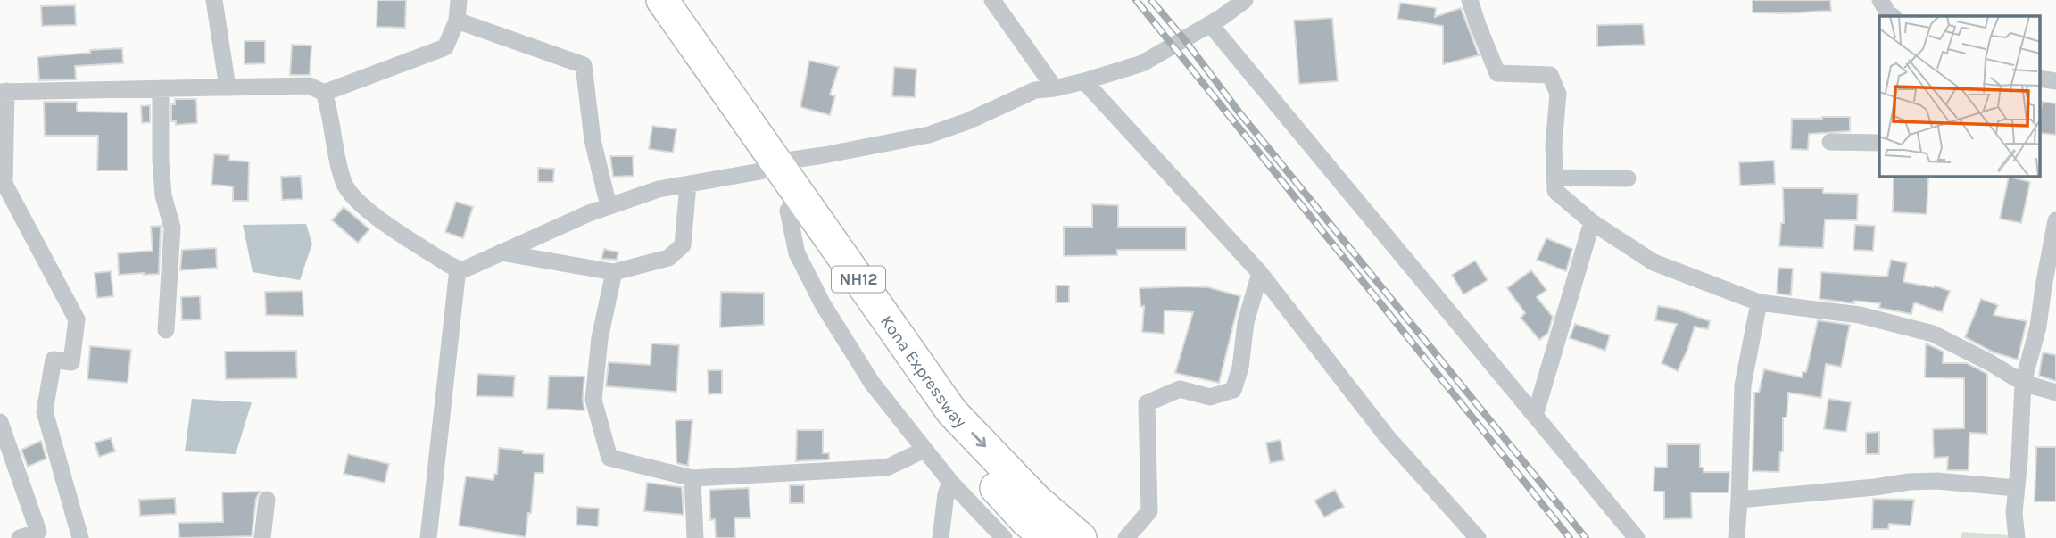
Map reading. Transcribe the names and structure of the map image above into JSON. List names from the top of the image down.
{
  "streets": {
    "highway": ["NH12", "Kona Expressway"]
  }
}
